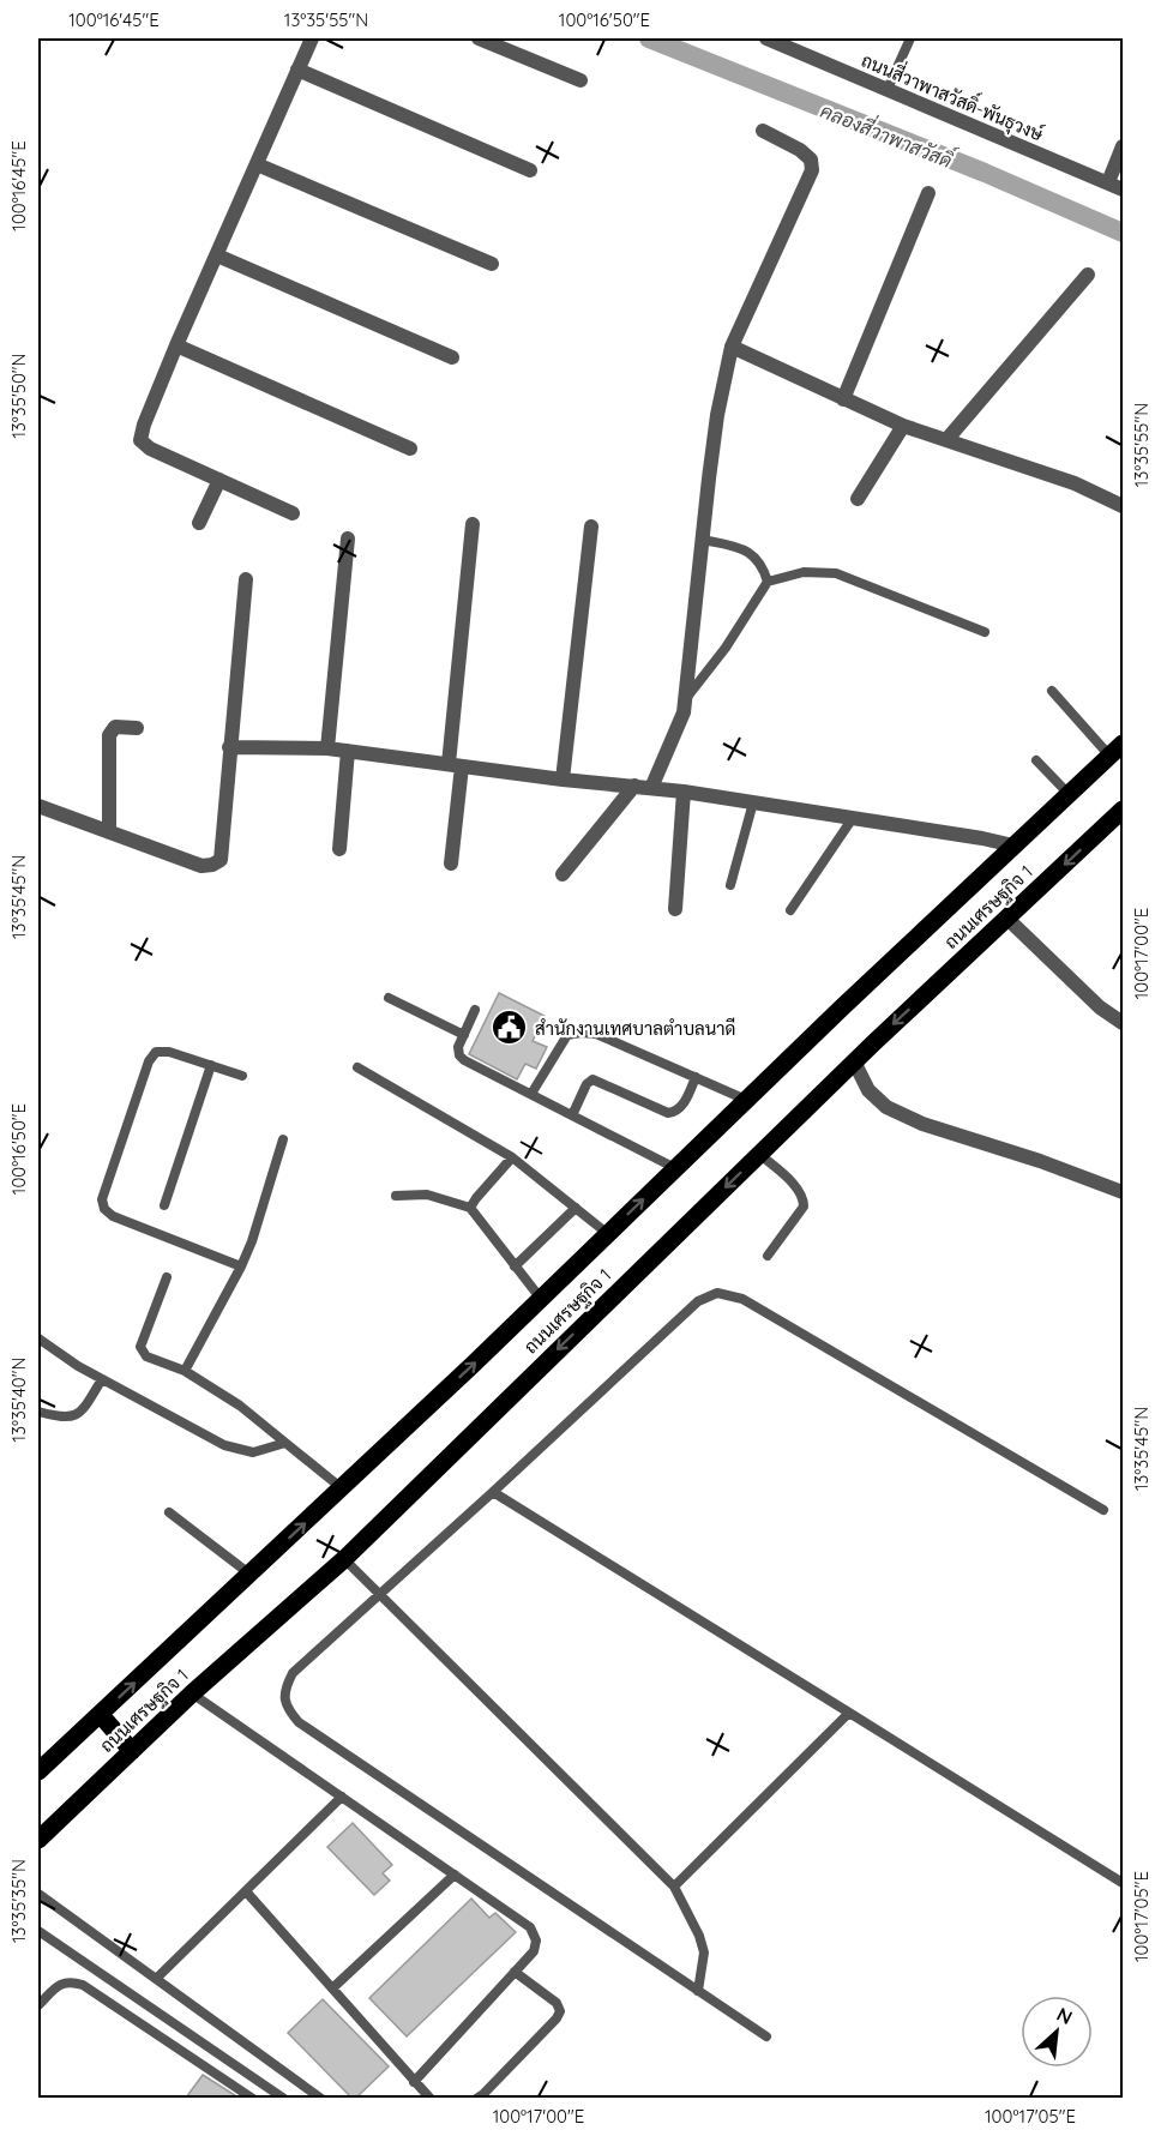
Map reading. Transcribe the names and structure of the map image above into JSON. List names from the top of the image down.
{
  "streets": {
    "main road": ["ถนนเศรษฐกิจ 1"],
    "street": ["ถนนสี่วาพาสวัสดิ์-พันธุวงษ์"]
  },
  "water": ["คลองสี่วาพาสวัสดิ์"],
  "places": {
    "public building": ["สำนักงานเทศบาลตำบลนาดี"]
  },
  "north": "top right",
  "coordinates": [
    "100°16'45\"E",
    "13°35'55\"N",
    "100°16'50\"E",
    "13°35'50\"N",
    "13°35'45\"N",
    "100°17'00\"E",
    "13°35'40\"N",
    "13°35'35\"N",
    "100°17'05\"E"
  ]
}
